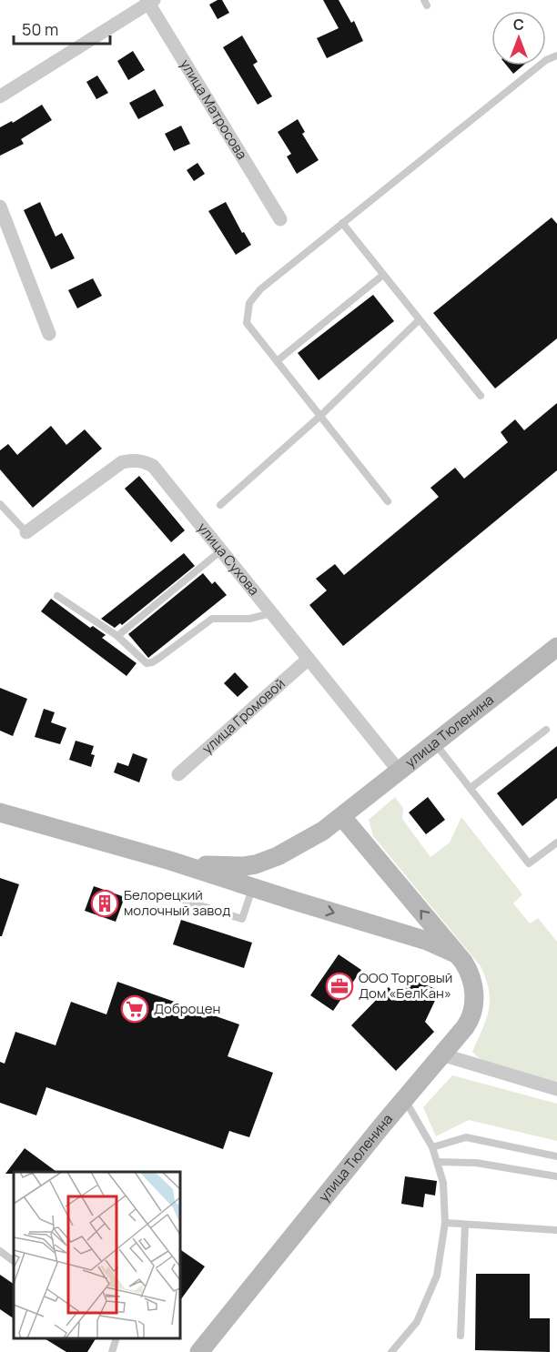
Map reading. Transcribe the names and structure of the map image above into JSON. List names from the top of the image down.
{
  "streets": {
    "street": [
      "улица Матросова",
      "улица Сухова",
      "улица Громовой",
      "улица Тюленина"
    ]
  },
  "crossings": [
    ["улица Сухова", "улица Громовой"],
    ["улица Сухова", "улица Тюленина"]
  ],
  "places": {
    "building": ["Белорецкий молочный завод"],
    "office": ["ООО Торговый Дом «БелКан»"],
    "supermarket": ["Доброцен"]
  },
  "scale_bar": "50 m",
  "north": "top"
}
